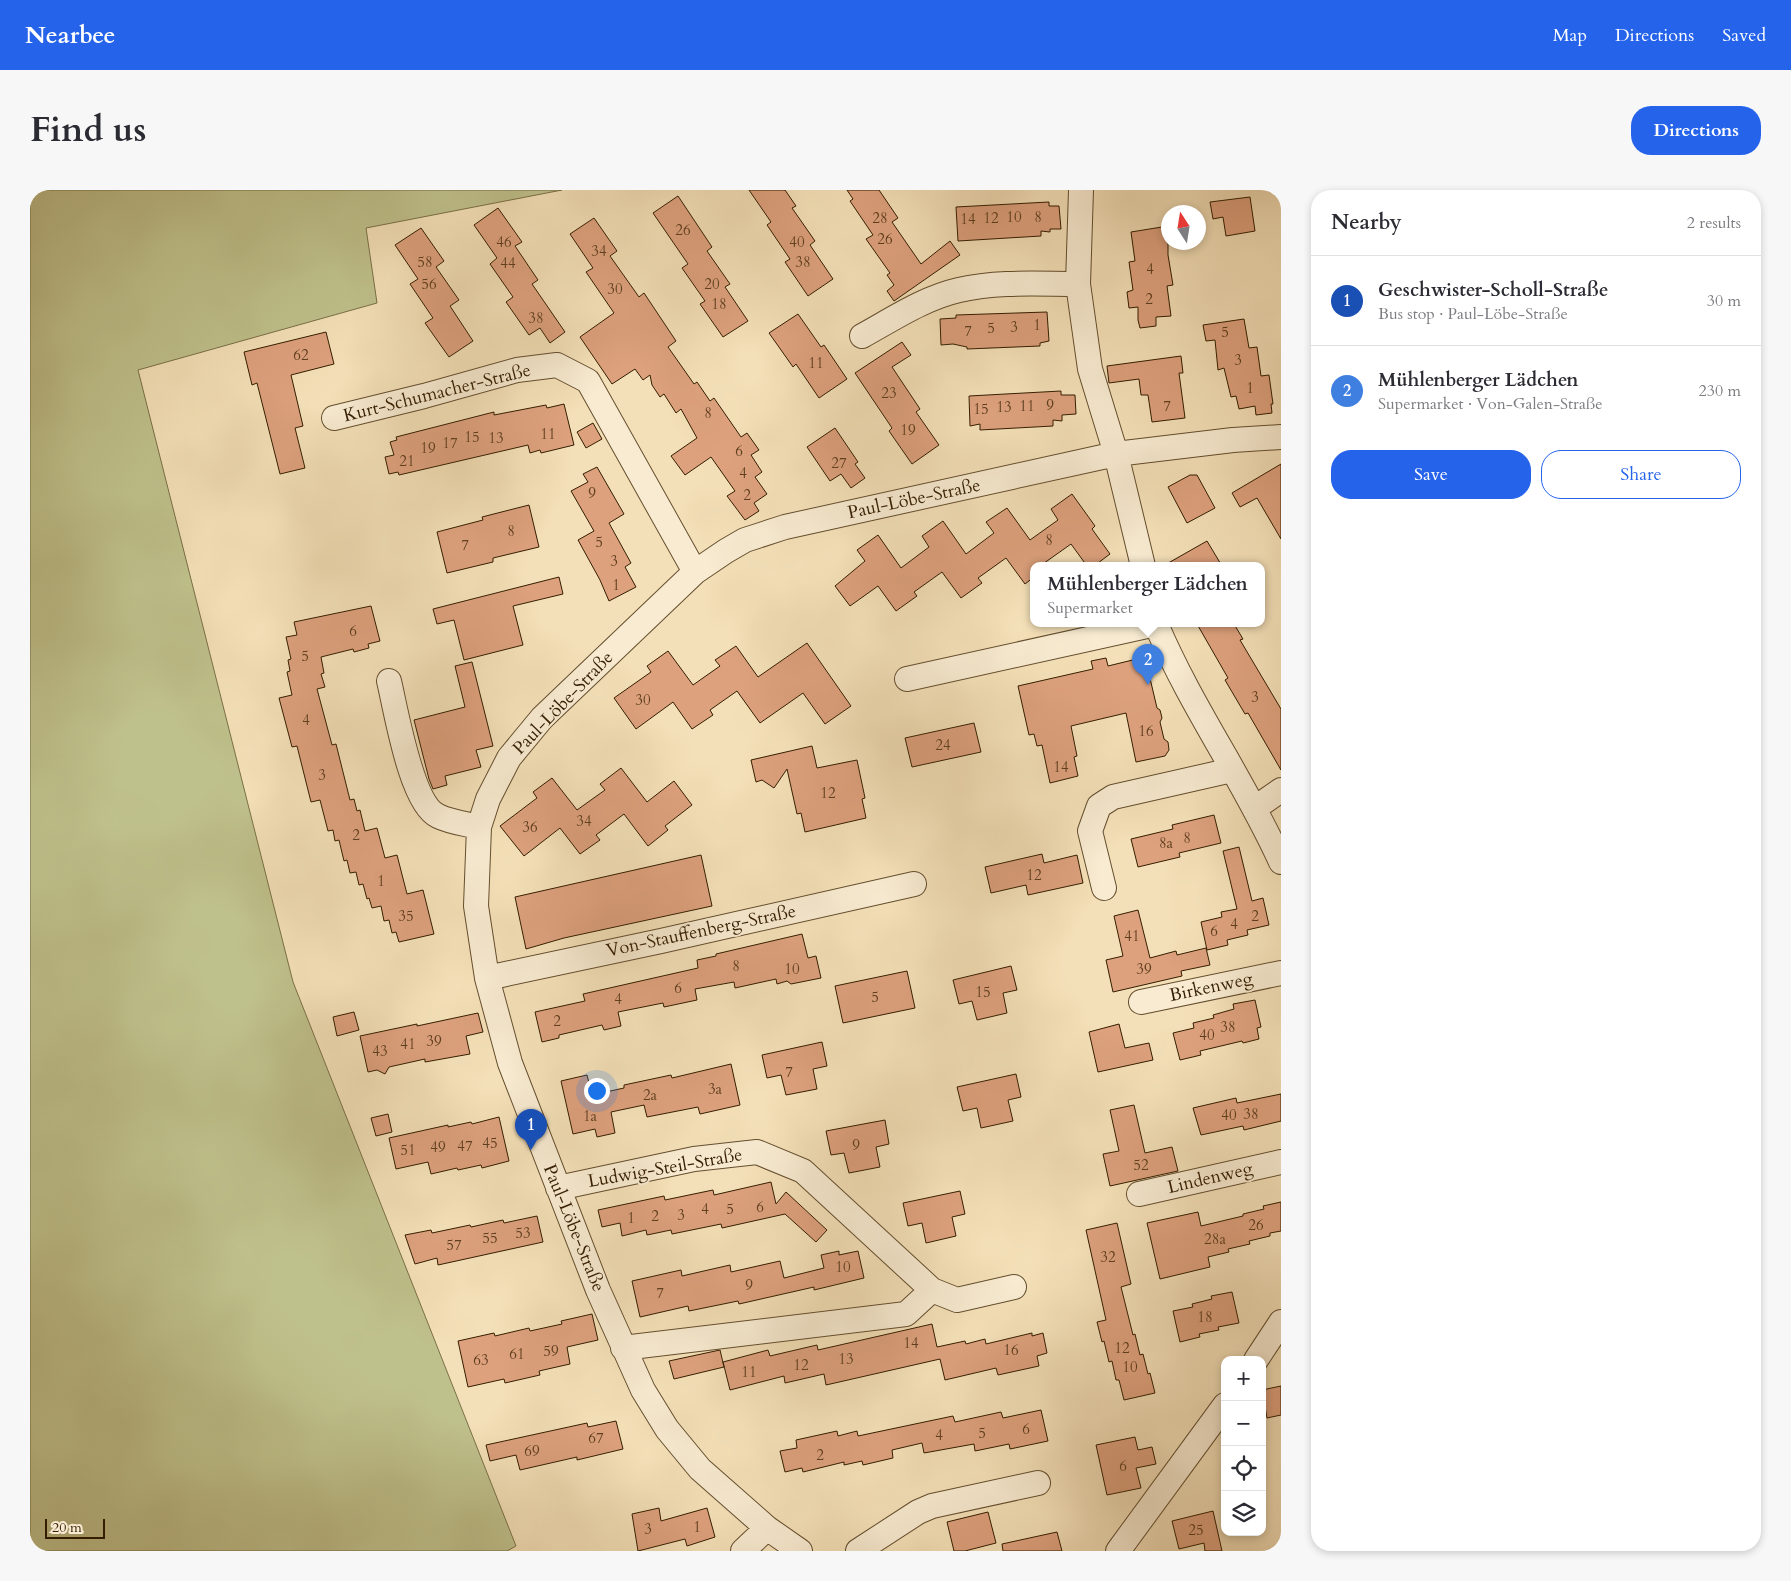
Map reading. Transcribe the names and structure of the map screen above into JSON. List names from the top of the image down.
{
  "streets": {
    "street": [
      "Kurt-Schumacher-Straße",
      "Paul-Löbe-Straße",
      "Von-Stauffenberg-Straße",
      "Birkenweg",
      "Ludwig-Steil-Straße",
      "Lindenweg"
    ]
  },
  "crossings": [
    ["Kurt-Schumacher-Straße", "Paul-Löbe-Straße"],
    ["Paul-Löbe-Straße", "Von-Stauffenberg-Straße"],
    ["Paul-Löbe-Straße", "Ludwig-Steil-Straße"]
  ],
  "house_numbers": [
    "10",
    "8",
    "28",
    "12",
    "14",
    "26",
    "26",
    "46",
    "40",
    "34",
    "58",
    "38",
    "44",
    "4",
    "56",
    "20",
    "30",
    "2",
    "18",
    "38",
    "1",
    "3",
    "5",
    "7",
    "5",
    "62",
    "3",
    "11",
    "1",
    "23",
    "9",
    "11",
    "7",
    "13",
    "15",
    "8",
    "19",
    "11",
    "15",
    "13",
    "17",
    "19",
    "6",
    "21",
    "27",
    "4",
    "9",
    "2",
    "8",
    "8",
    "5",
    "7",
    "3",
    "1",
    "6",
    "5",
    "3",
    "30",
    "4",
    "16",
    "24",
    "14",
    "3",
    "12",
    "34",
    "36",
    "2",
    "8",
    "8a",
    "12",
    "1",
    "35",
    "2",
    "4",
    "6",
    "41",
    "8",
    "10",
    "39",
    "6",
    "15",
    "5",
    "4",
    "2",
    "38",
    "40",
    "39",
    "41",
    "43",
    "7",
    "3a",
    "2a",
    "38",
    "40",
    "1a",
    "45",
    "9",
    "47",
    "49",
    "51",
    "52",
    "6",
    "4",
    "5",
    "3",
    "2",
    "1",
    "26",
    "53",
    "55",
    "28a",
    "57",
    "32",
    "10",
    "9",
    "7",
    "18",
    "14",
    "12",
    "16",
    "59",
    "61",
    "13",
    "63",
    "12",
    "10",
    "11",
    "6",
    "5",
    "4",
    "67",
    "69",
    "2",
    "6",
    "1",
    "3",
    "25"
  ],
  "scale_bar": "20 m",
  "north": "top",
  "page": {
    "header": "Nearbee",
    "nav": ["Map", "Directions", "Saved"],
    "title": "Find us",
    "buttons": [
      "Directions",
      ["Save", "Share"]
    ],
    "heading": ["Nearby", "2 results"],
    "list": [
      {
        "mark": "1",
        "name": "Geschwister-Scholl-Straße",
        "note": "Bus stop · Paul-Löbe-Straße",
        "value": "30 m"
      },
      {
        "mark": "2",
        "name": "Mühlenberger Lädchen",
        "note": "Supermarket · Von-Galen-Straße",
        "value": "230 m"
      }
    ],
    "popup": ["Mühlenberger Lädchen", "Supermarket"],
    "pins": ["2", "1"],
    "map_buttons": ["+", "−"],
    "scale": "20 m"
  }
}
